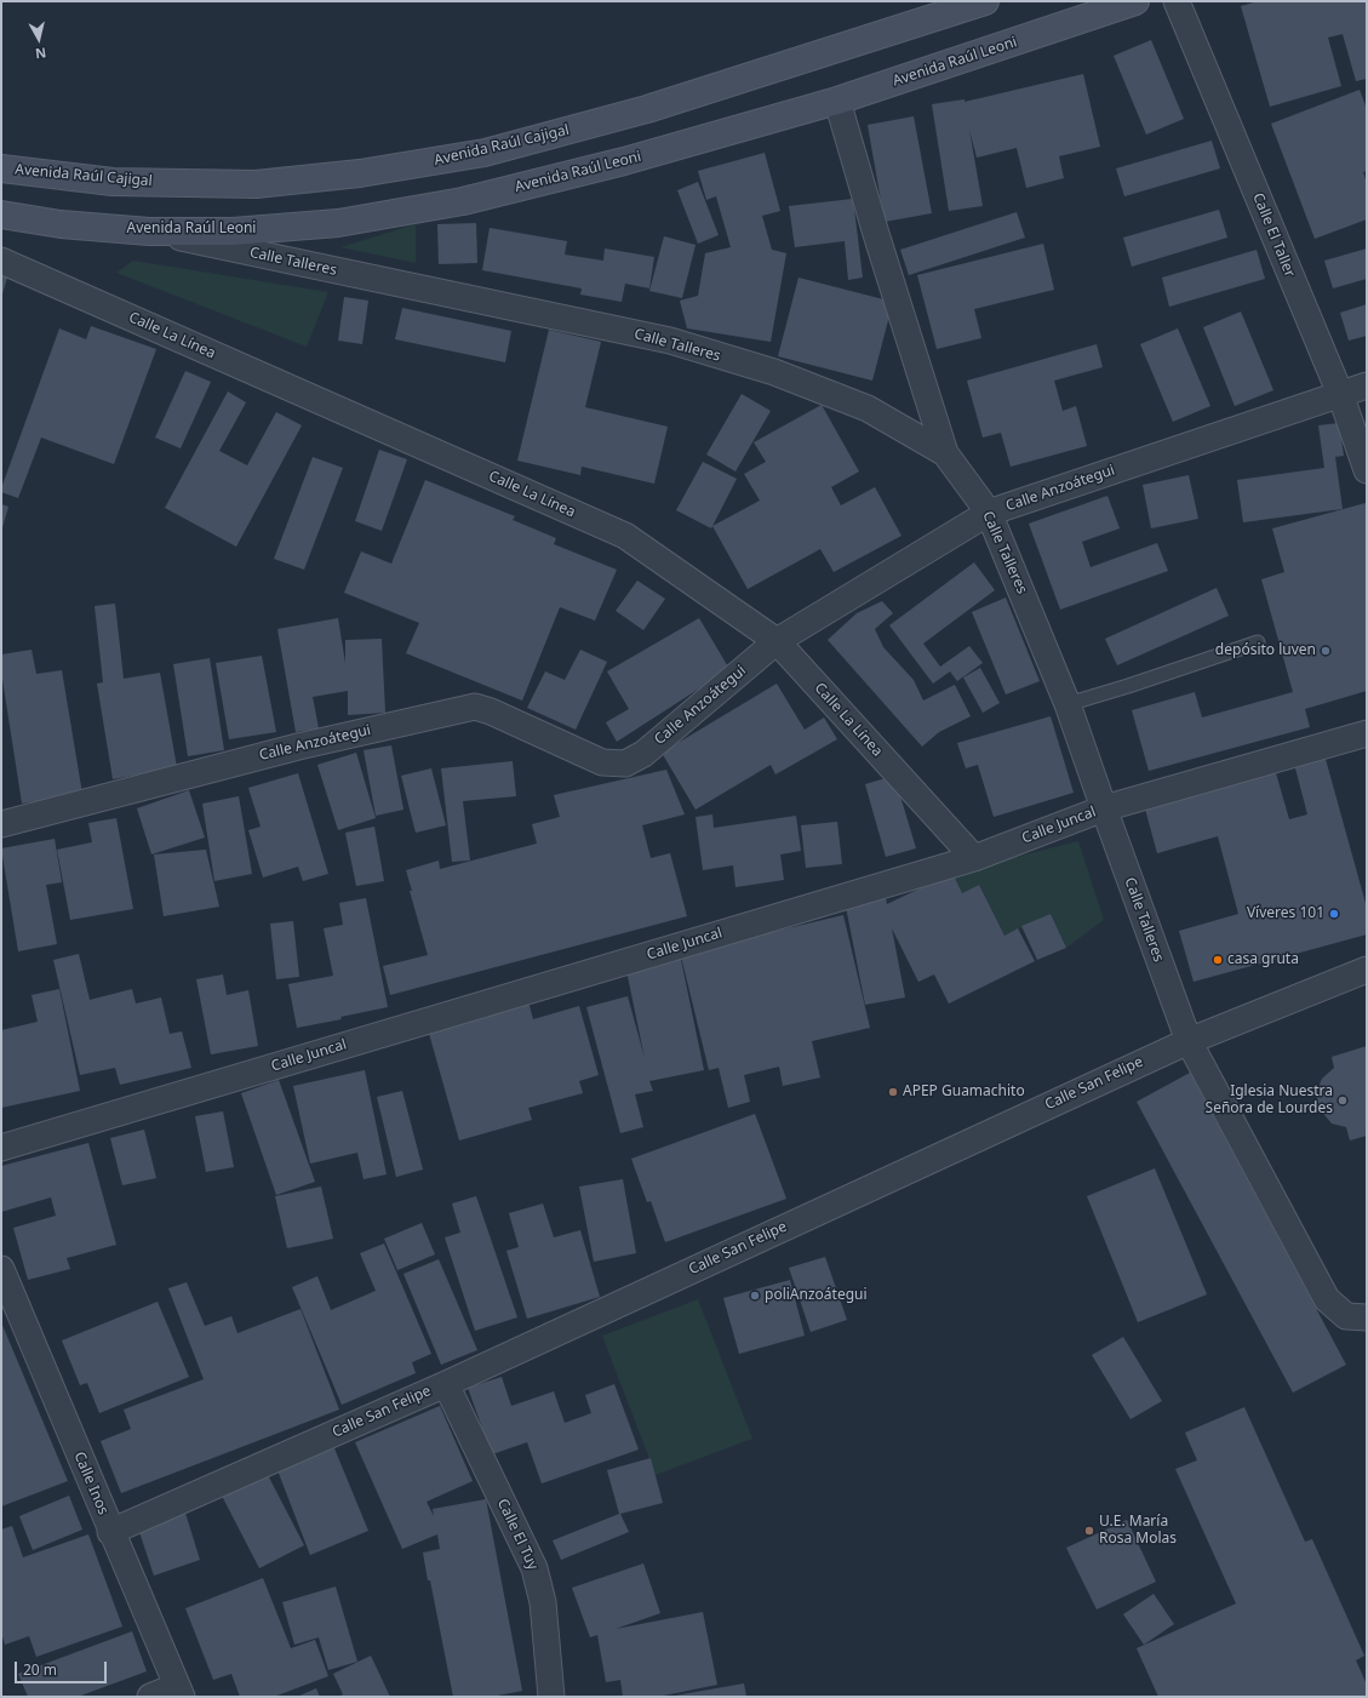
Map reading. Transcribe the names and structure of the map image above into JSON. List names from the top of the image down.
{
  "streets": {
    "main road": ["Avenida Raúl Leoni", "Avenida Raúl Cajigal"],
    "street": [
      "Calle El Taller",
      "Calle Talleres",
      "Calle La Línea",
      "Calle Anzoátegui",
      "Calle Juncal",
      "Calle San Felipe",
      "Calle Inos",
      "Calle El Tuy"
    ]
  },
  "crossings": [
    ["Avenida Raúl Leoni", "Calle Talleres"],
    ["Calle El Taller", "Calle Anzoátegui"],
    ["Calle Talleres", "Calle Anzoátegui"],
    ["Calle Talleres", "Calle Juncal"],
    ["Calle Talleres", "Calle San Felipe"],
    ["Calle La Línea", "Calle Anzoátegui"],
    ["Calle La Línea", "Calle Juncal"],
    ["Calle San Felipe", "Calle Inos"],
    ["Calle San Felipe", "Calle El Tuy"]
  ],
  "places": [
    "depósito luven",
    "Víveres 101",
    "casa gruta",
    "APEP Guamachito",
    "Iglesia Nuestra Señora de Lourdes",
    "poliAnzoátegui",
    "U.E. María Rosa Molas"
  ],
  "scale_bar": "20 m",
  "north": "bottom"
}
